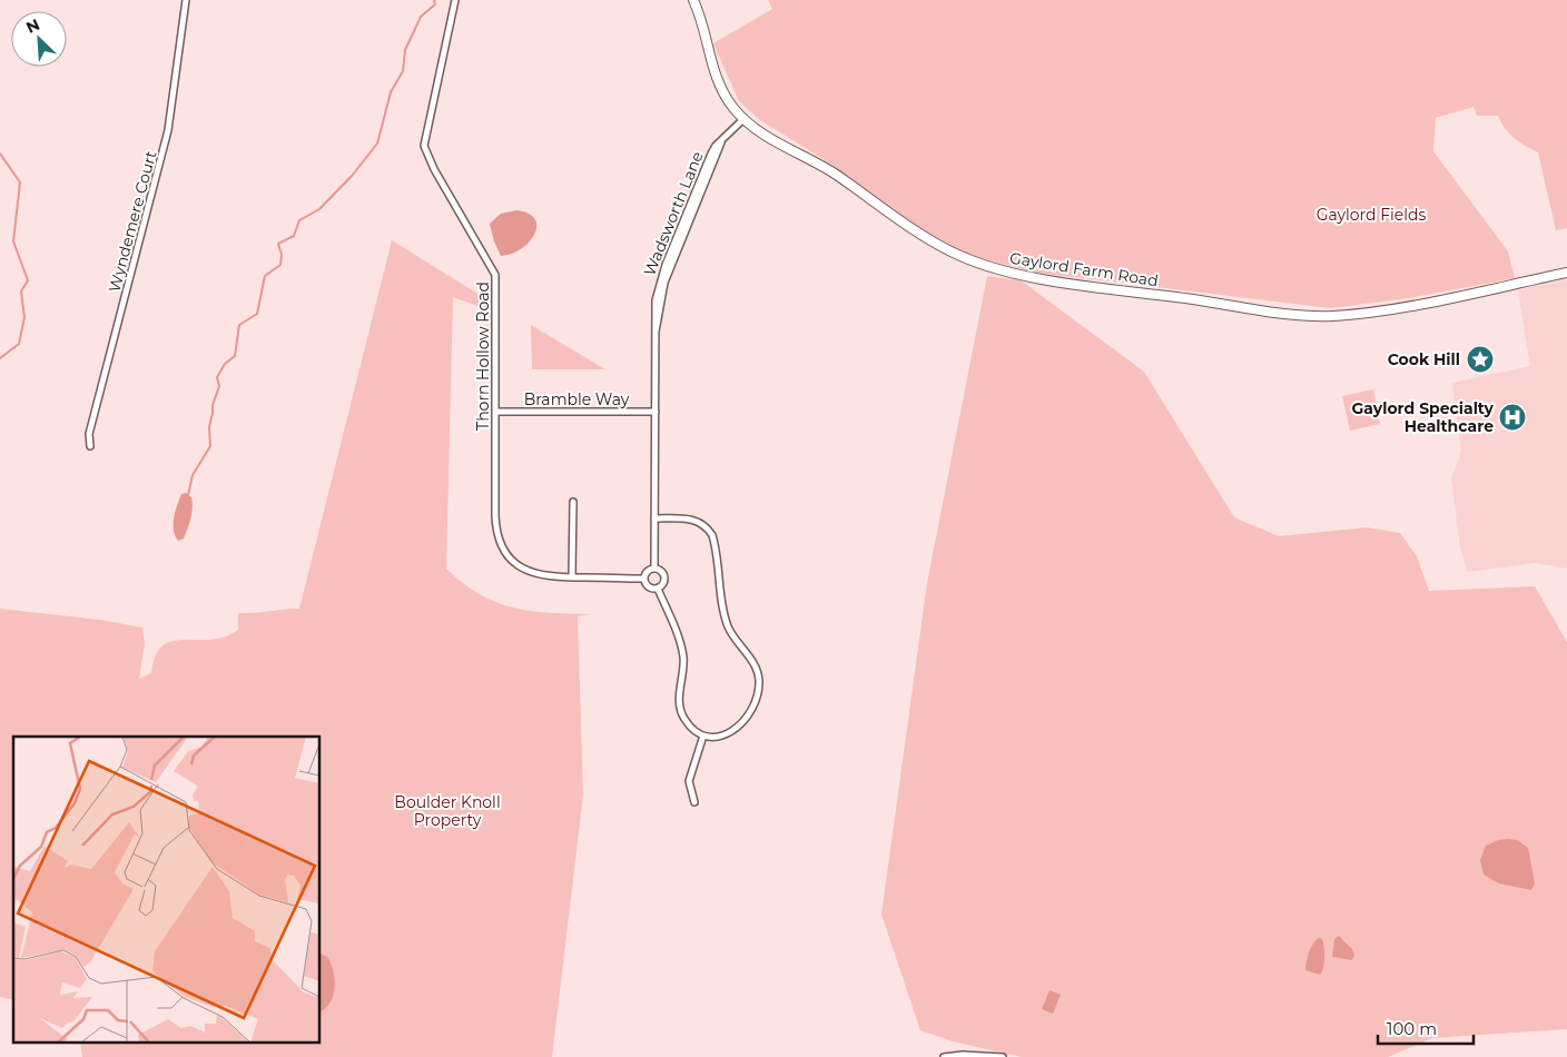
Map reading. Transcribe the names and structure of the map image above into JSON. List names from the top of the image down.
{
  "streets": {
    "street": [
      "Wadsworth Lane",
      "Wyndemere Court",
      "Gaylord Farm Road",
      "Thorn Hollow Road",
      "Bramble Way"
    ]
  },
  "crossings": [
    ["Wadsworth Lane", "Gaylord Farm Road"],
    ["Wadsworth Lane", "Thorn Hollow Road"],
    ["Wadsworth Lane", "Bramble Way"],
    ["Thorn Hollow Road", "Bramble Way"]
  ],
  "parks": ["Gaylord Fields", "Boulder Knoll Property"],
  "places": {
    "place": ["Cook Hill"],
    "hospital": ["Gaylord Specialty Healthcare"]
  },
  "scale_bar": "100 m",
  "north": "top left"
}
